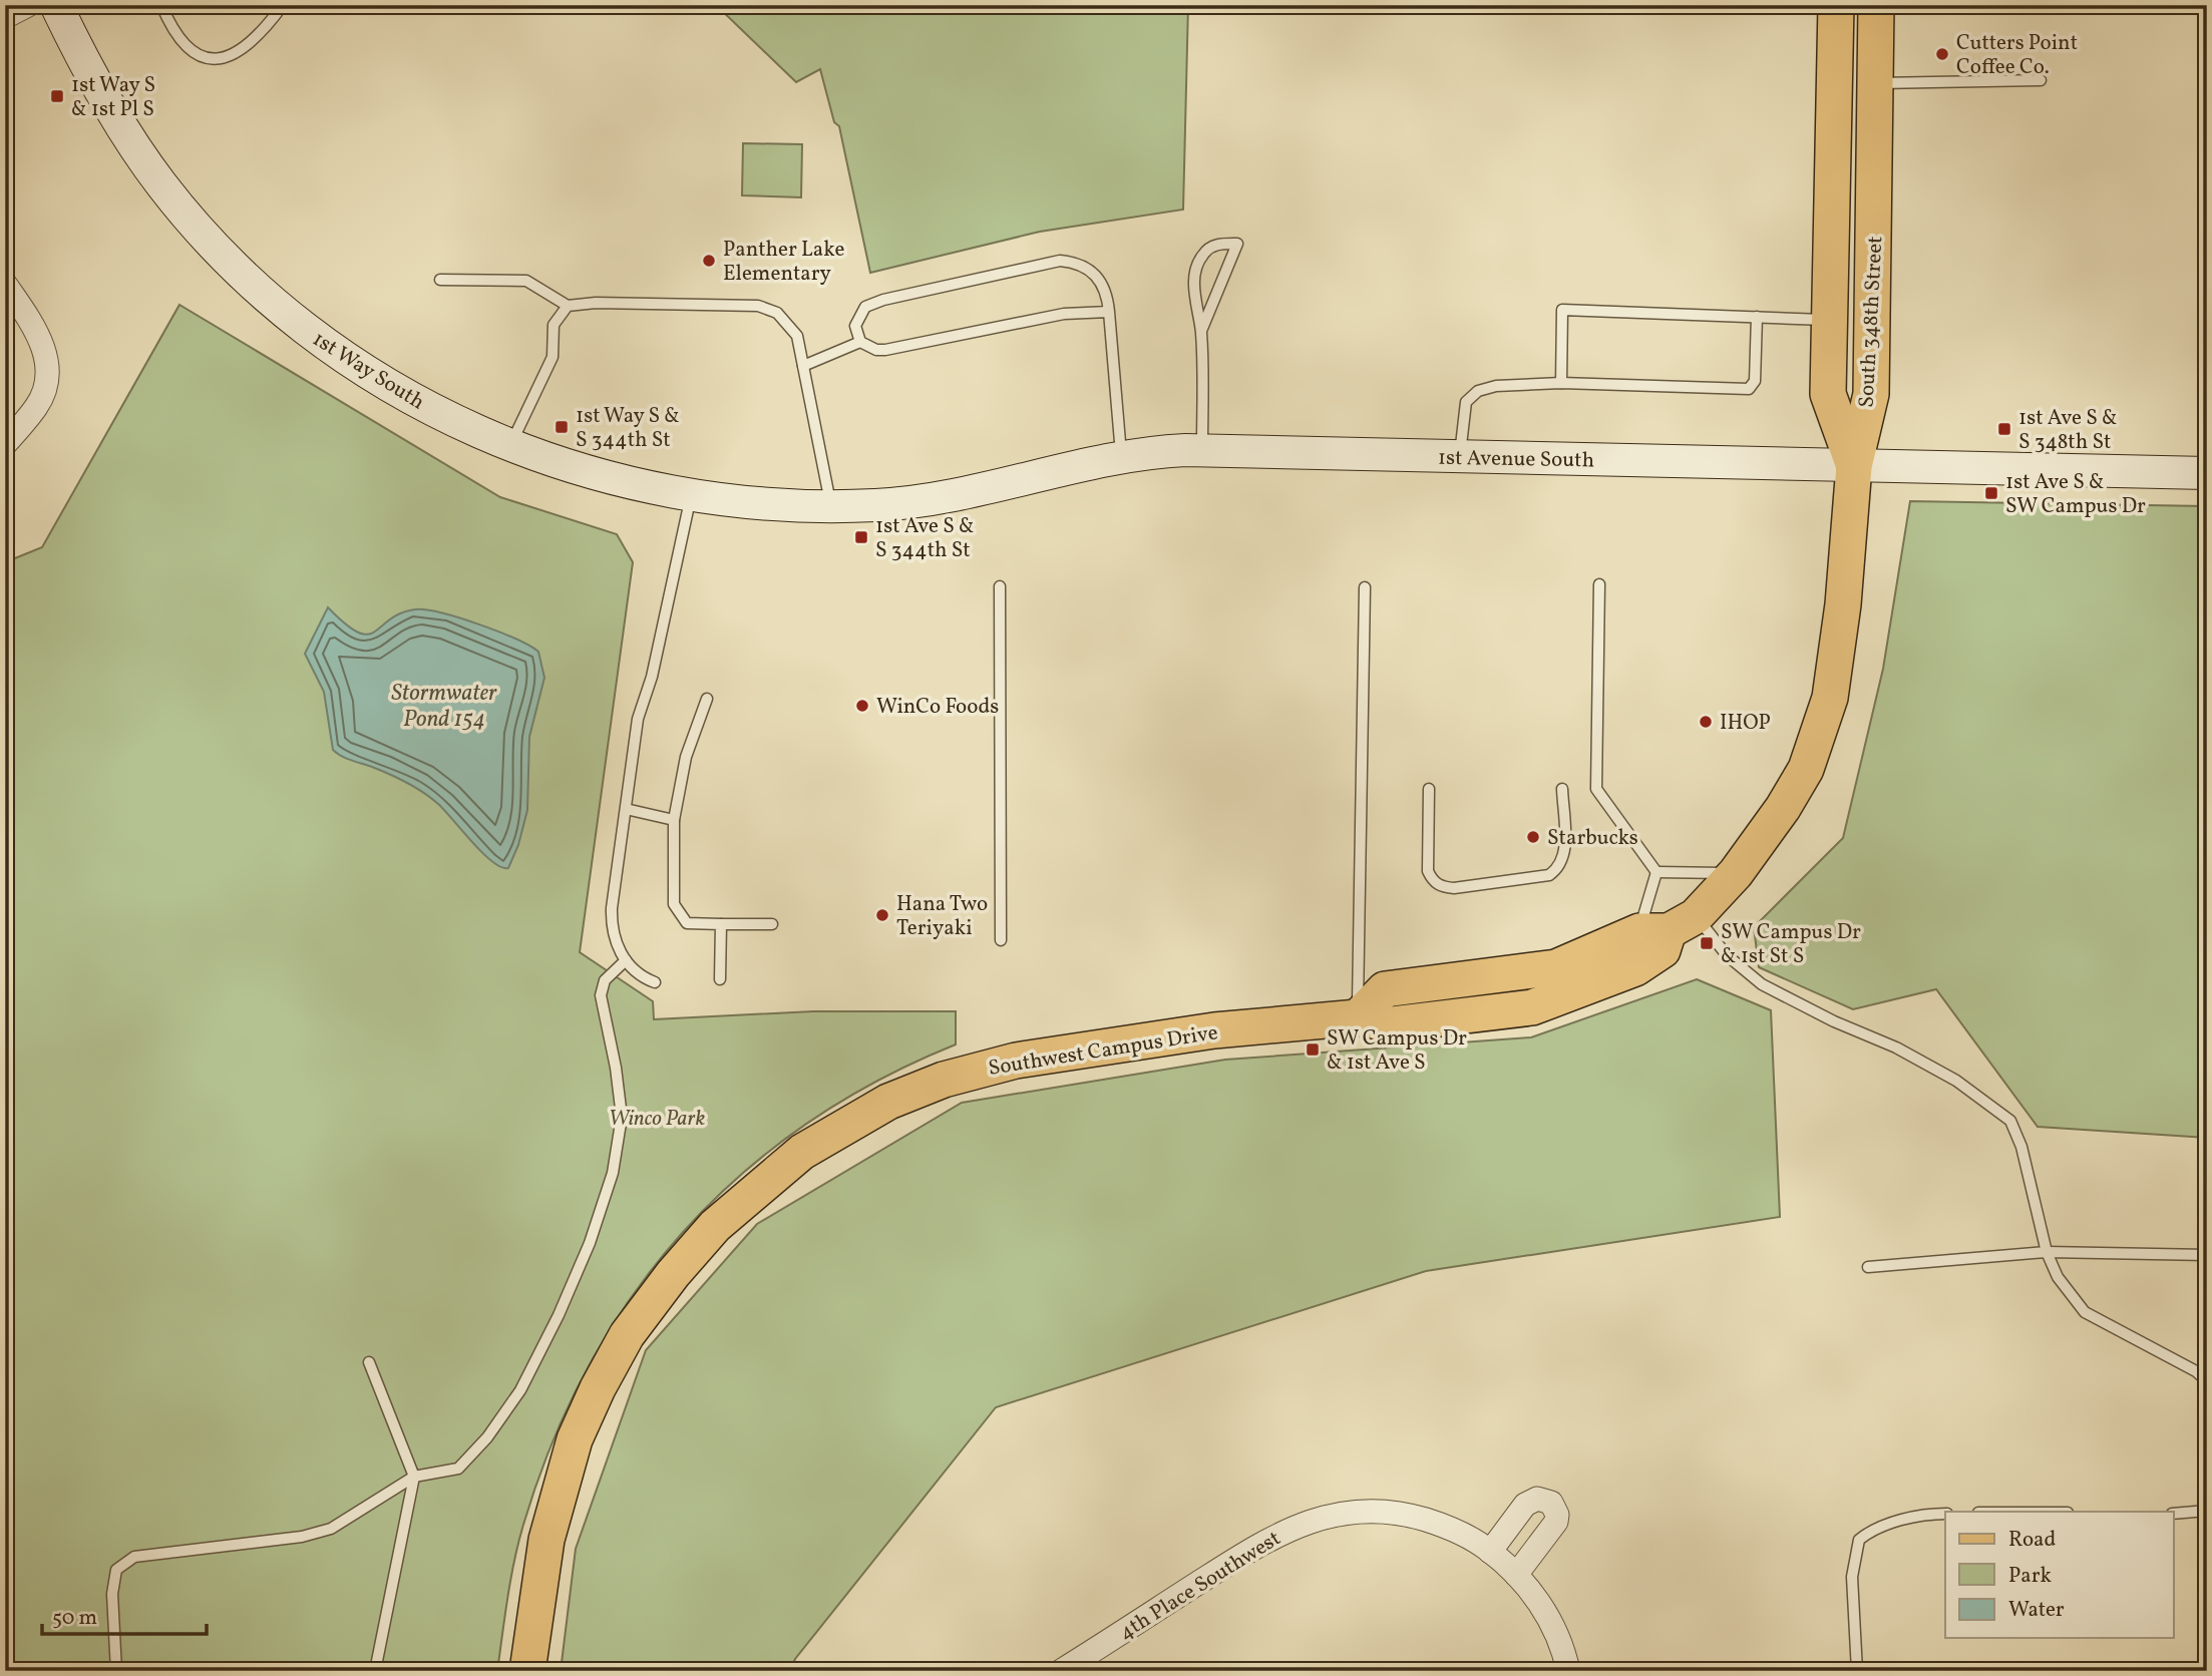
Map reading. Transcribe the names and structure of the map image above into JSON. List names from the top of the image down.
{
  "streets": {
    "main road": [
      "South 348th Street",
      "1st Way South",
      "1st Avenue South",
      "Southwest Campus Drive"
    ],
    "street": ["4th Place Southwest"]
  },
  "crossings": [
    ["South 348th Street", "1st Avenue South"],
    ["South 348th Street", "Southwest Campus Drive"],
    ["1st Way South", "1st Avenue South"],
    ["1st Avenue South", "Southwest Campus Drive"]
  ],
  "water": ["Stormwater Pond 154"],
  "parks": ["Winco Park"],
  "places": {
    "other": [
      "Cutters Point Coffee Co.",
      "Panther Lake Elementary",
      "WinCo Foods",
      "IHOP",
      "Starbucks",
      "Hana Two Teriyaki"
    ],
    "transit": [
      "1st Way S & 1st Pl S",
      "1st Way S & S 344th St",
      "1st Ave S & S 348th St",
      "1st Ave S & SW Campus Dr",
      "1st Ave S & S 344th St",
      "SW Campus Dr & 1st St S",
      "SW Campus Dr & 1st Ave S"
    ]
  },
  "legend": ["Road", "Park", "Water"],
  "scale_bar": "50 m"
}
